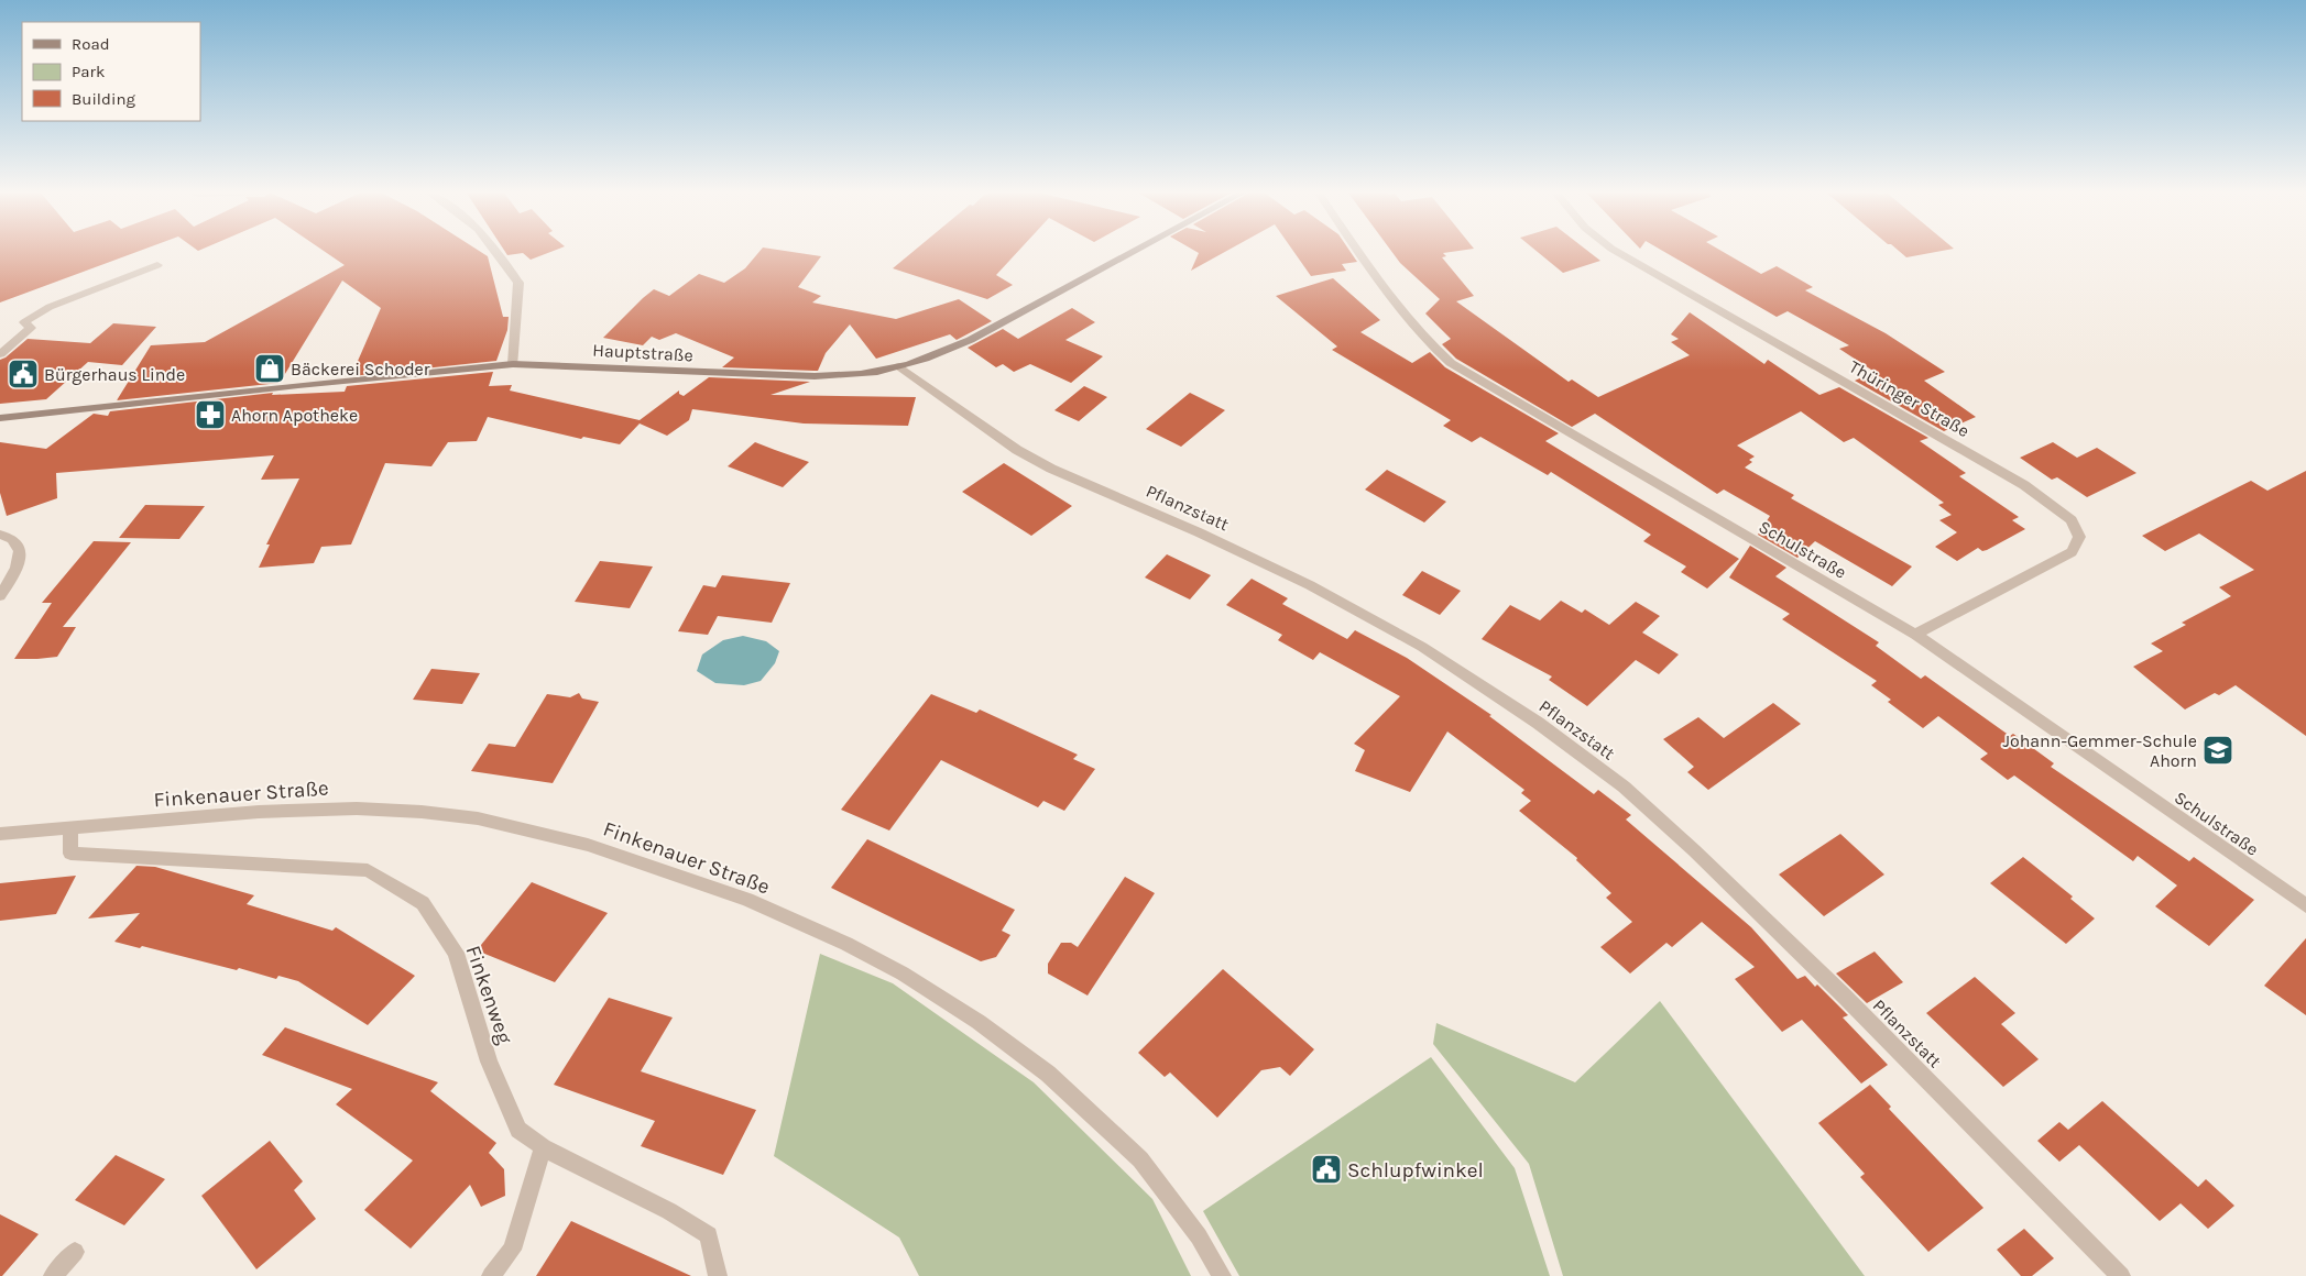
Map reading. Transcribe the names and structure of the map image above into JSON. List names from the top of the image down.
{
  "streets": {
    "street": [
      "Hauptstraße",
      "Thüringer Straße",
      "Pflanzstatt",
      "Schulstraße",
      "Finkenauer Straße",
      "Finkenweg"
    ]
  },
  "crossings": [
    ["Hauptstraße", "Pflanzstatt"],
    ["Thüringer Straße", "Schulstraße"],
    ["Finkenauer Straße", "Finkenweg"]
  ],
  "places": {
    "shop": ["Bäckerei Schoder"],
    "public building": ["Bürgerhaus Linde", "Schlupfwinkel"],
    "pharmacy": ["Ahorn Apotheke"],
    "school or university": ["Johann-Gemmer-Schule Ahorn"]
  },
  "legend": ["Road", "Park", "Building"]
}
